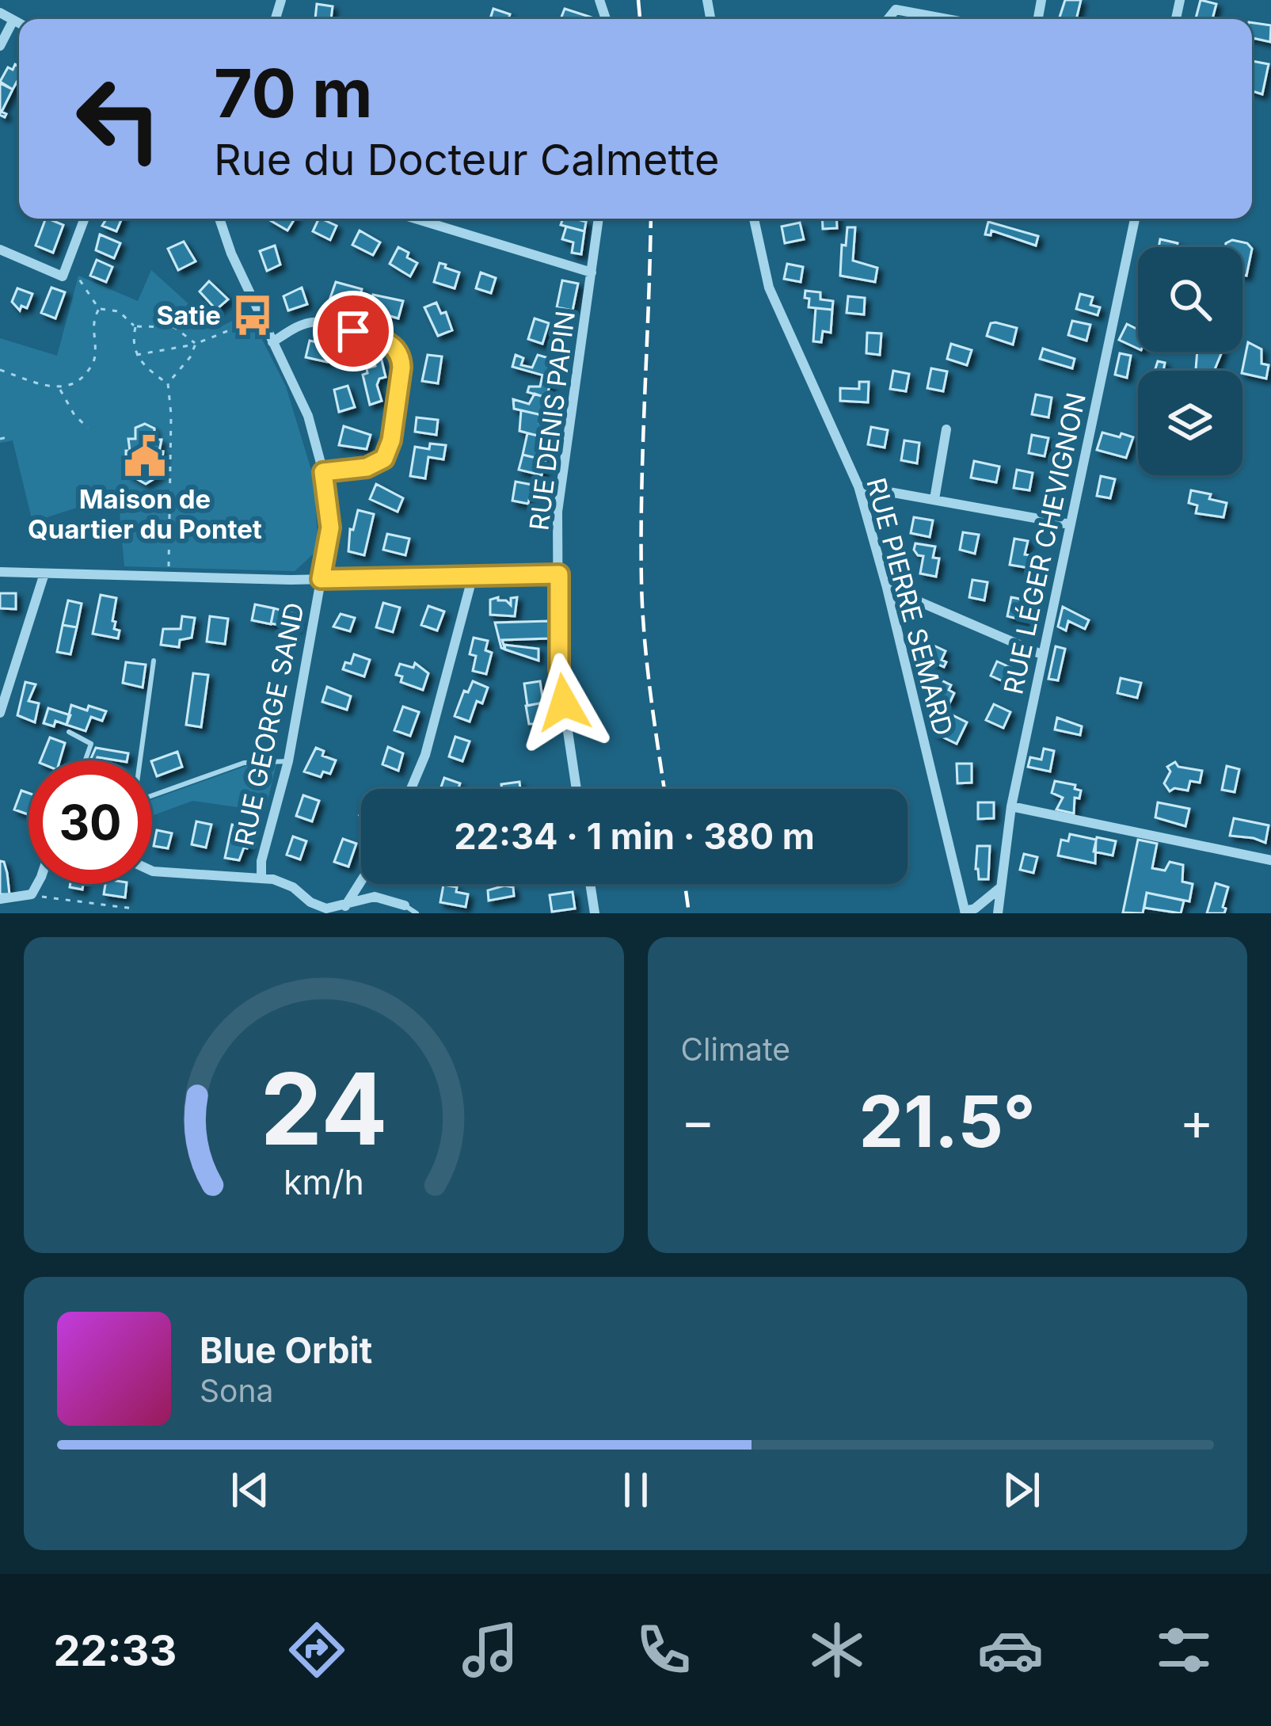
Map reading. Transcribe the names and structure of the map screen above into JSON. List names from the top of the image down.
{
  "streets": {
    "street": [
      "RUE DENIS PAPIN",
      "RUE LÉGER CHEVIGNON",
      "RUE PIERRE SEMARD",
      "RUE GEORGE SAND"
    ]
  },
  "places": {
    "bus stop": ["Satie"],
    "public building": ["Maison de Quartier du Pontet"]
  },
  "page": {
    "turn": ["70 m", "Rue du Docteur Calmette"],
    "limit": "30",
    "trip": "22:34 · 1 min · 380 m",
    "tile": "Climate",
    "heat": ["−", "21.5°", "+"],
    "song": ["Blue Orbit", "Sona"],
    "tabs": "22:33",
    "gauge": ["24", "km/h"]
  }
}
